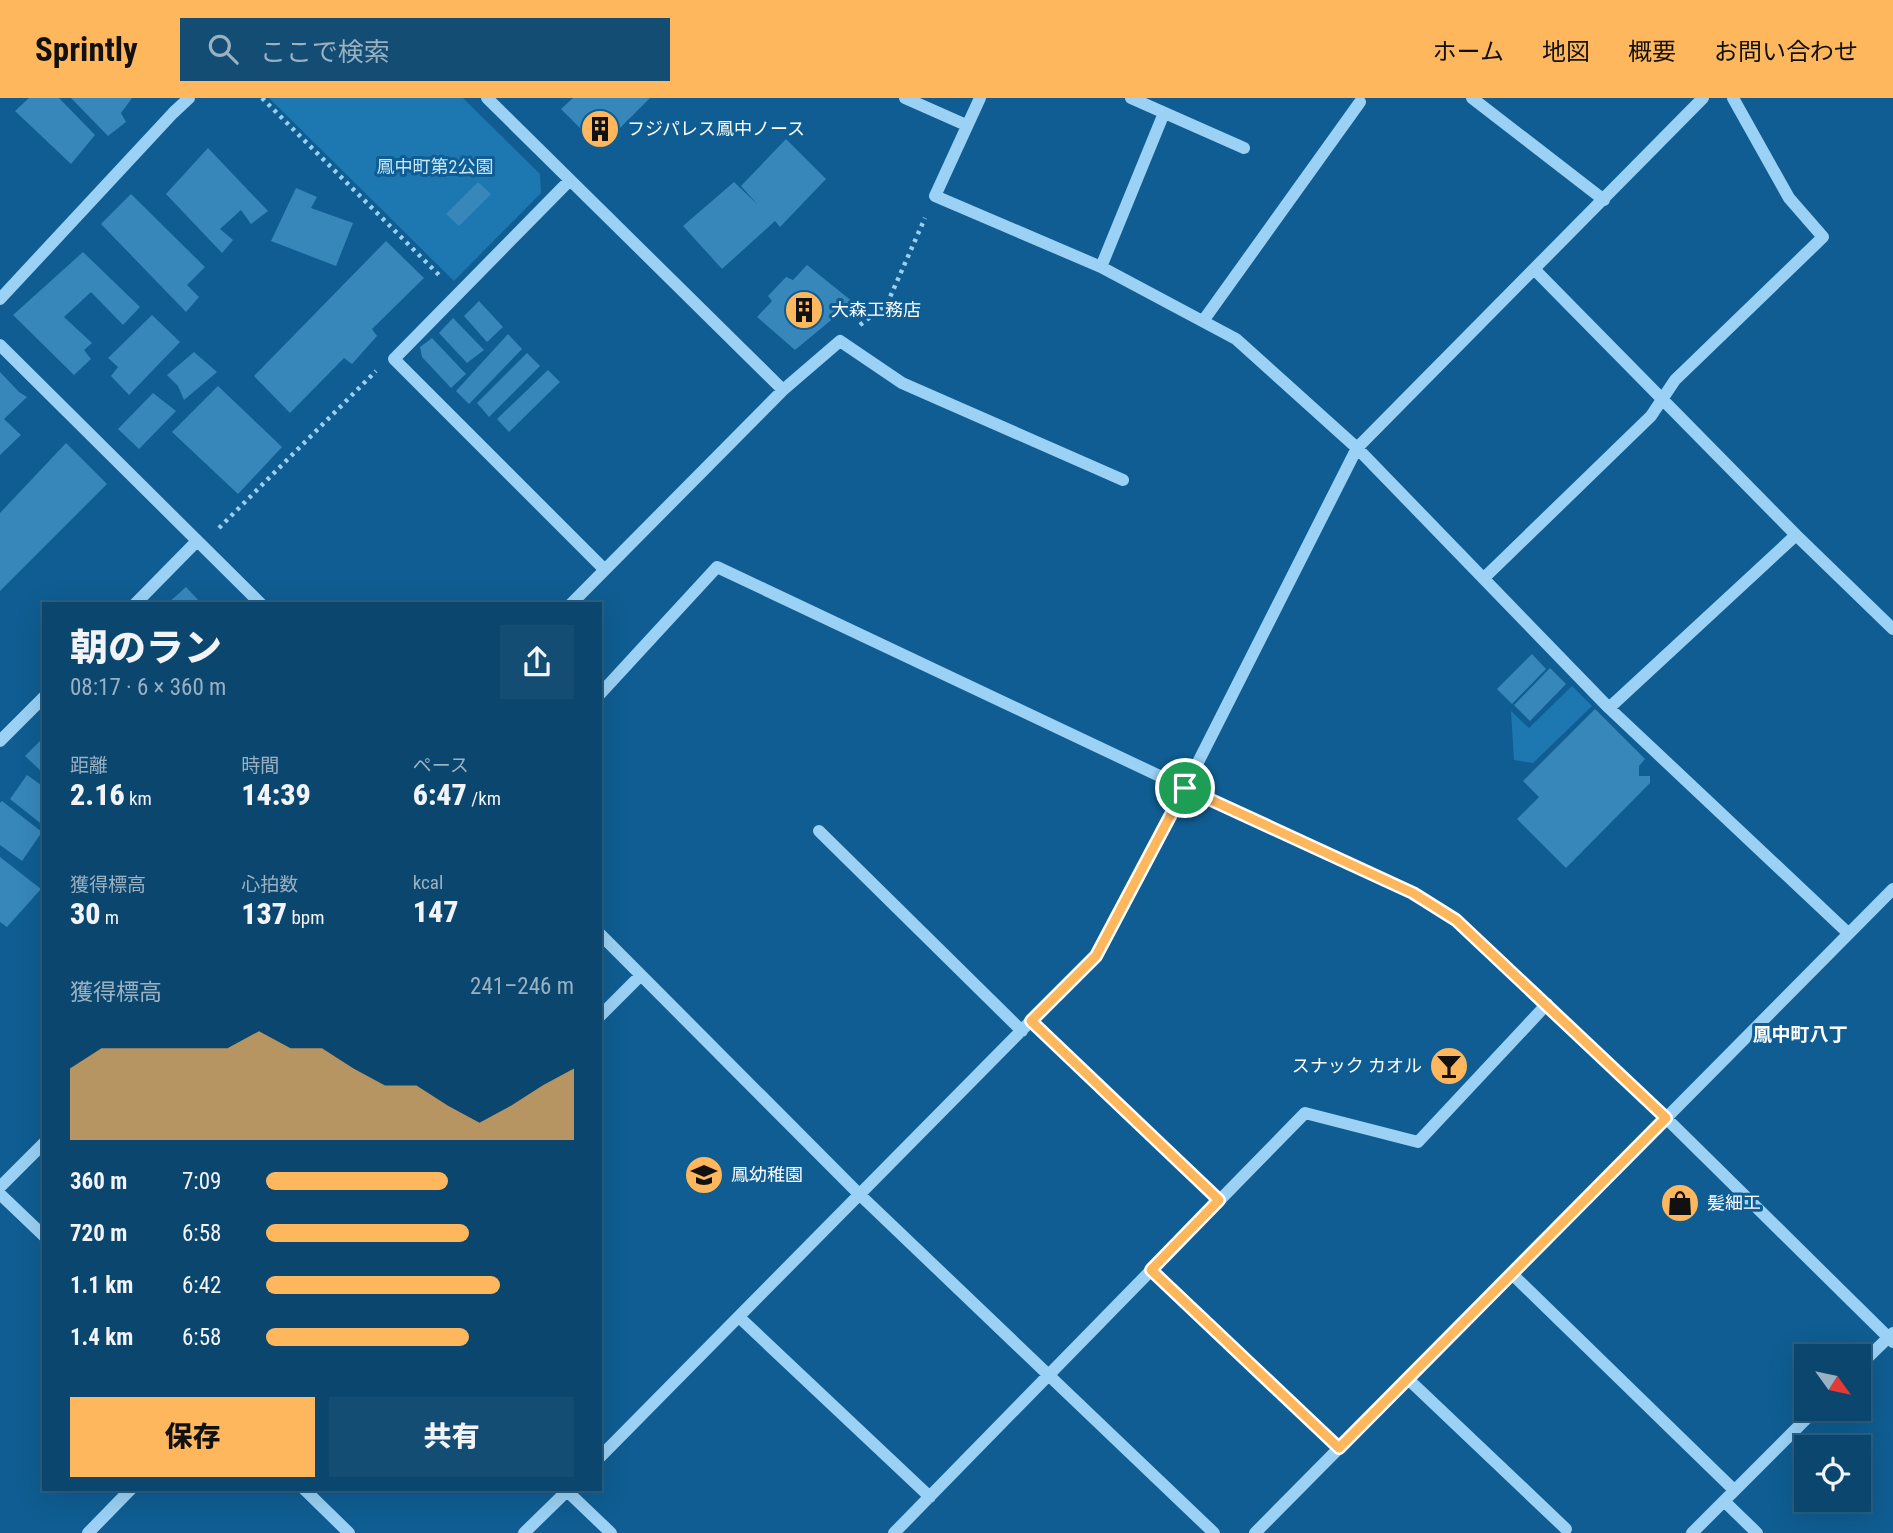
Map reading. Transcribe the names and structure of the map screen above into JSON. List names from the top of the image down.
{
  "districts": ["鳳中町八丁"],
  "parks": ["鳳中町第2公園"],
  "places": {
    "building": ["フジパレス鳳中ノース", "大森工務店"],
    "bar": ["スナック カオル"],
    "school or university": ["鳳幼稚園"],
    "shop": ["髪細工"]
  },
  "north": "bottom right",
  "page": {
    "header": "Sprintly",
    "search": "ここで検索",
    "nav": [
      "ホーム",
      "地図",
      "概要",
      "お問い合わせ"
    ],
    "heading": ["朝のラン", "08:17 · 6 × 360 m"],
    "stats": [
      ["距離", "2.16 km"],
      ["時間", "14:39"],
      ["ペース", "6:47 /km"],
      ["獲得標高", "30 m"],
      ["心拍数", "137 bpm"],
      ["kcal", "147"]
    ],
    "chart": ["獲得標高", "241–246 m"],
    "list": [
      {
        "name": "360 m",
        "note": "7:09"
      },
      {
        "name": "720 m",
        "note": "6:58"
      },
      {
        "name": "1.1 km",
        "note": "6:42"
      },
      {
        "name": "1.4 km",
        "note": "6:58"
      }
    ],
    "buttons": ["保存", "共有"]
  }
}
